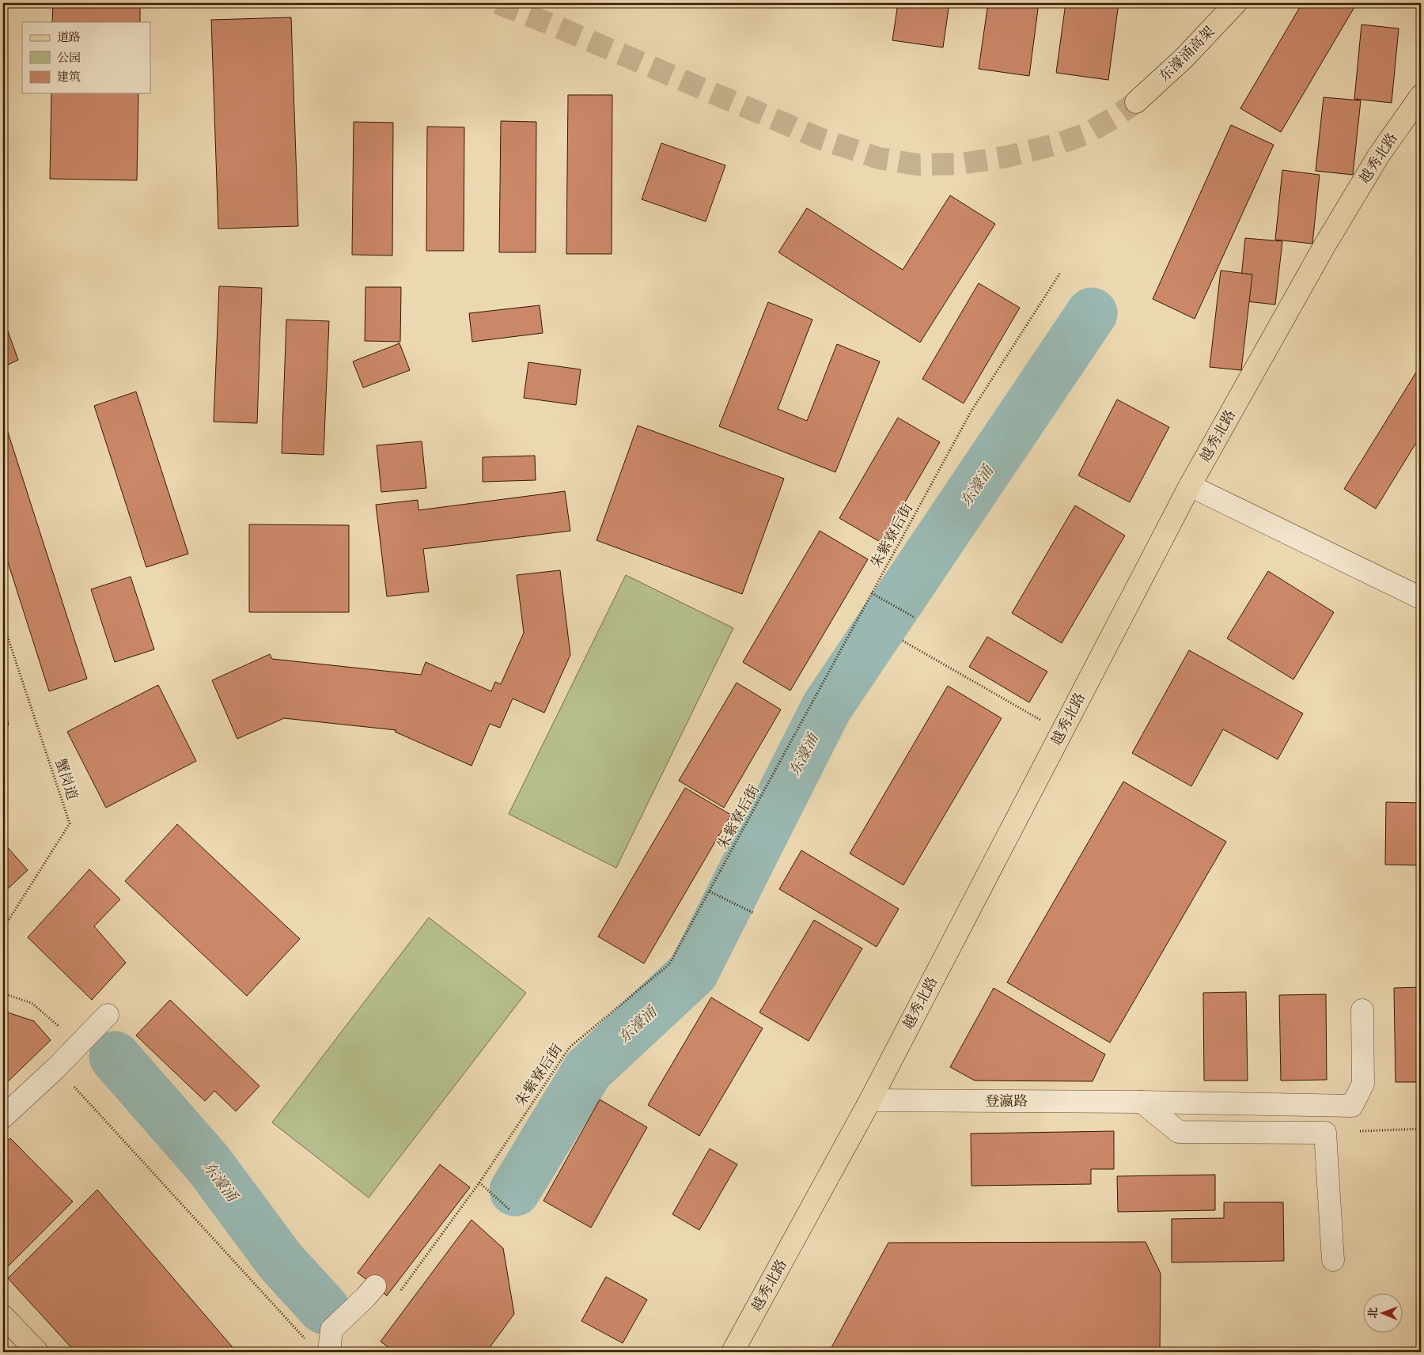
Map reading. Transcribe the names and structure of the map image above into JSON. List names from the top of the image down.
{
  "streets": {
    "main road": ["东濠涌高架", "越秀北路"],
    "lane": ["登瀛路"],
    "path": ["朱紫寮后街", "蟹岗道"]
  },
  "crossings": [
    ["越秀北路", "登瀛路"]
  ],
  "water": ["东濠涌"],
  "legend": ["道路", "公园", "建筑"],
  "north": "left"
}
